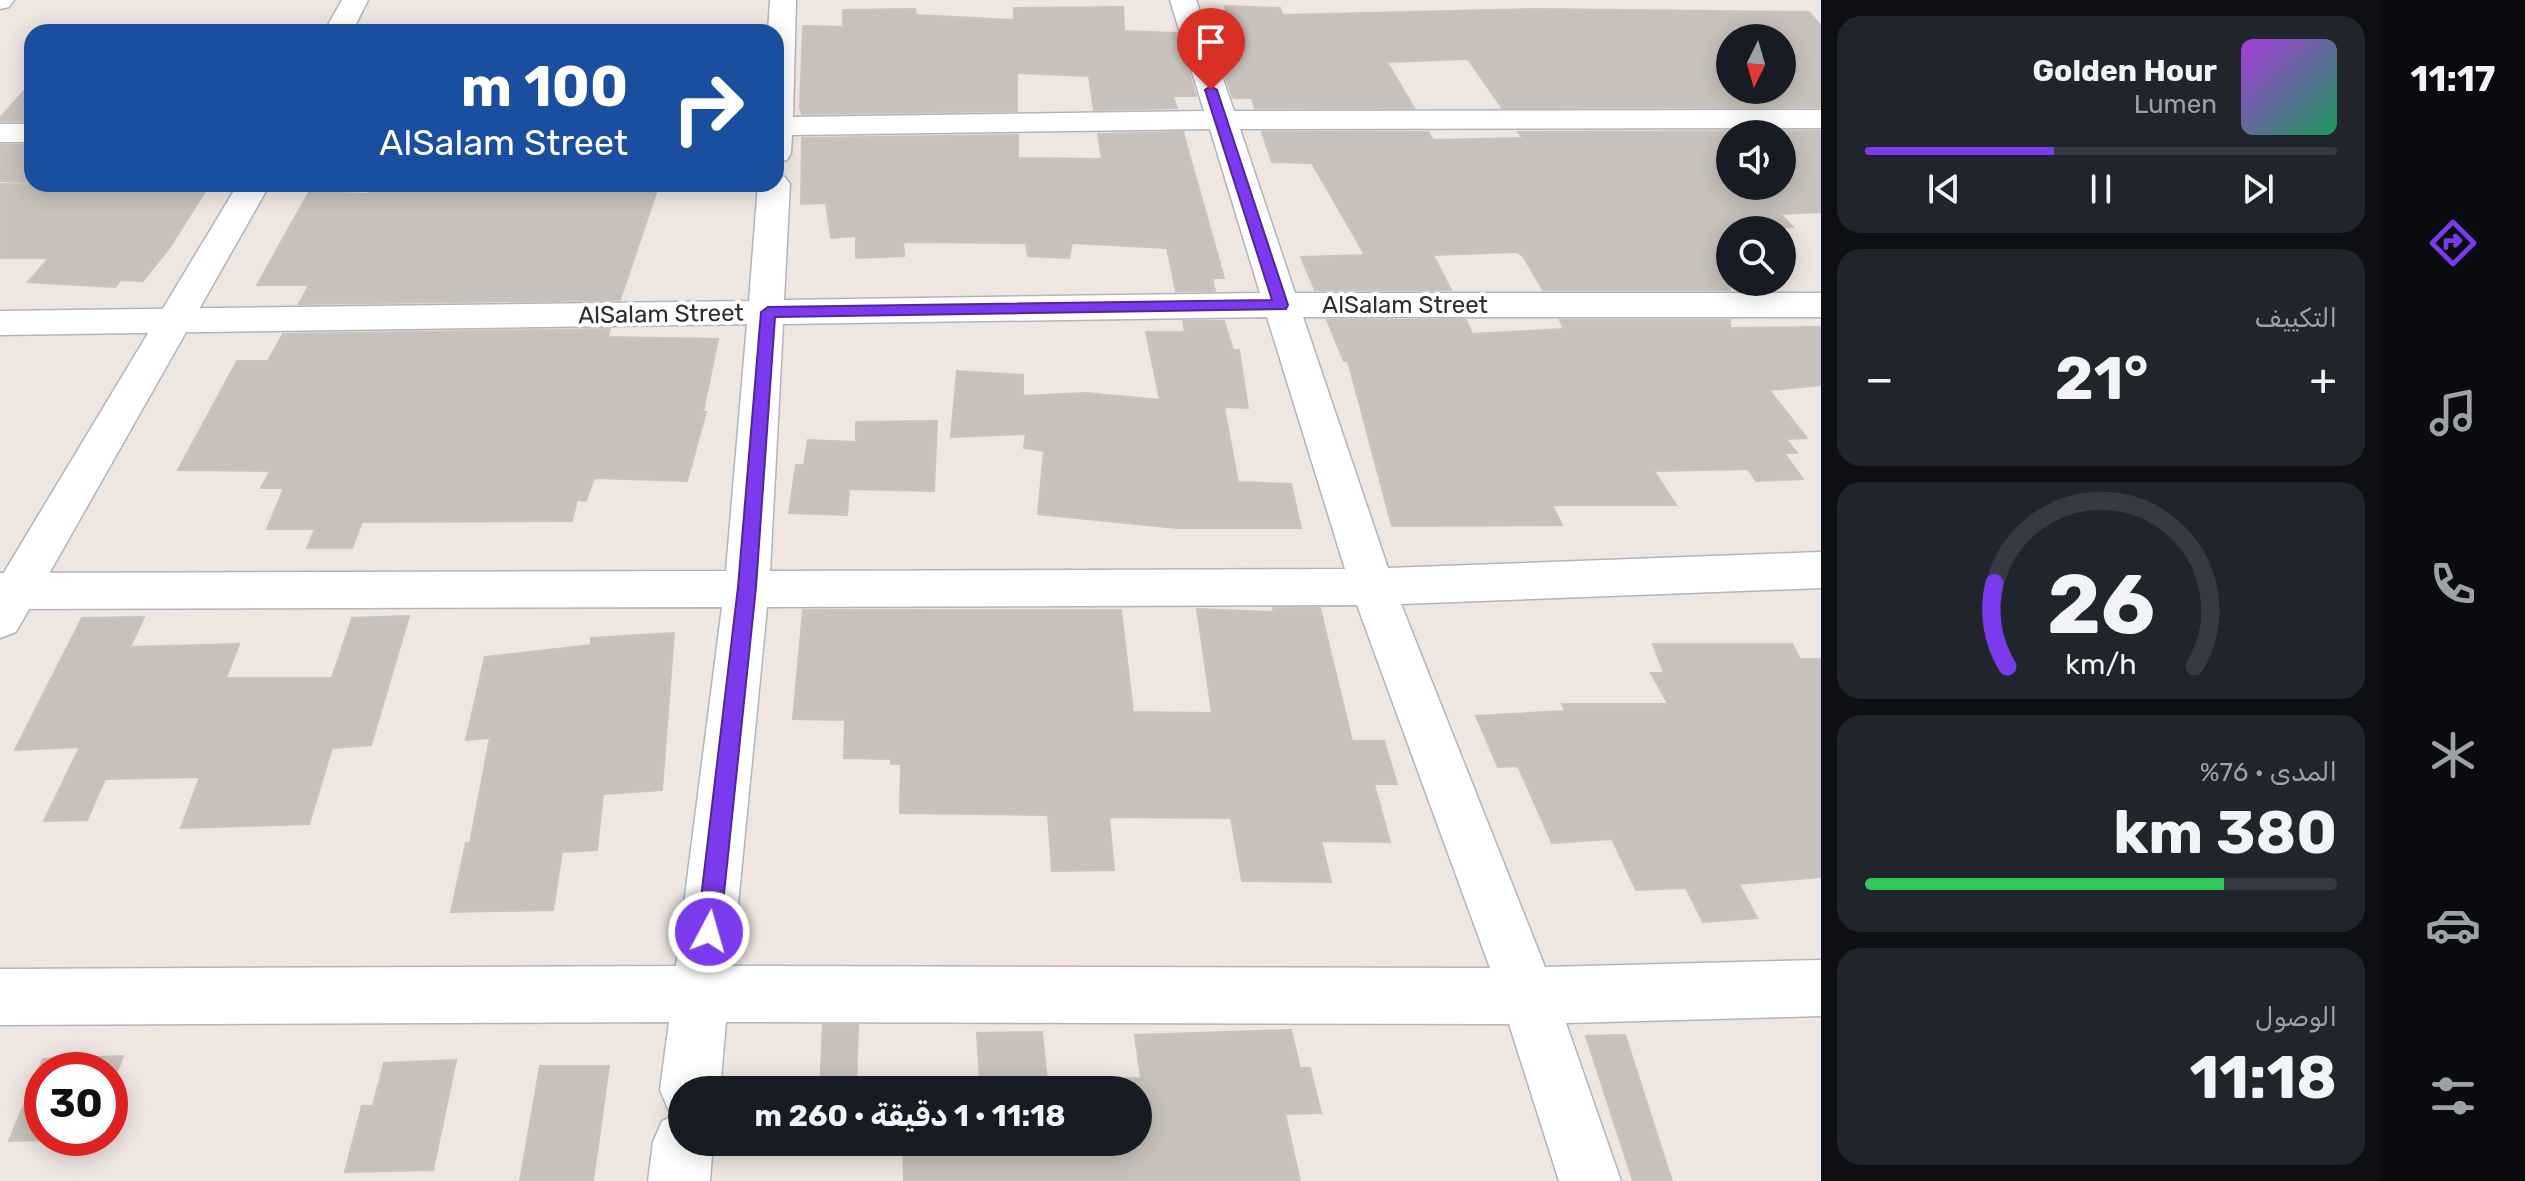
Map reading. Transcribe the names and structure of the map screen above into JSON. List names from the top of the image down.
{
  "streets": {
    "street": ["AlSalam Street"]
  },
  "north": "bottom",
  "page": {
    "tabs": "11:17",
    "turn": ["100 m", "AlSalam Street"],
    "song": ["Golden Hour", "Lumen"],
    "tile": [
      "التكييف",
      ["المدى · 76%", "380 km"],
      ["الوصول", "11:18"]
    ],
    "heat": ["−", "21°", "+"],
    "limit": "30",
    "trip": "11:18 · 1 دقيقة · 260 m",
    "gauge": ["26", "km/h"]
  }
}
